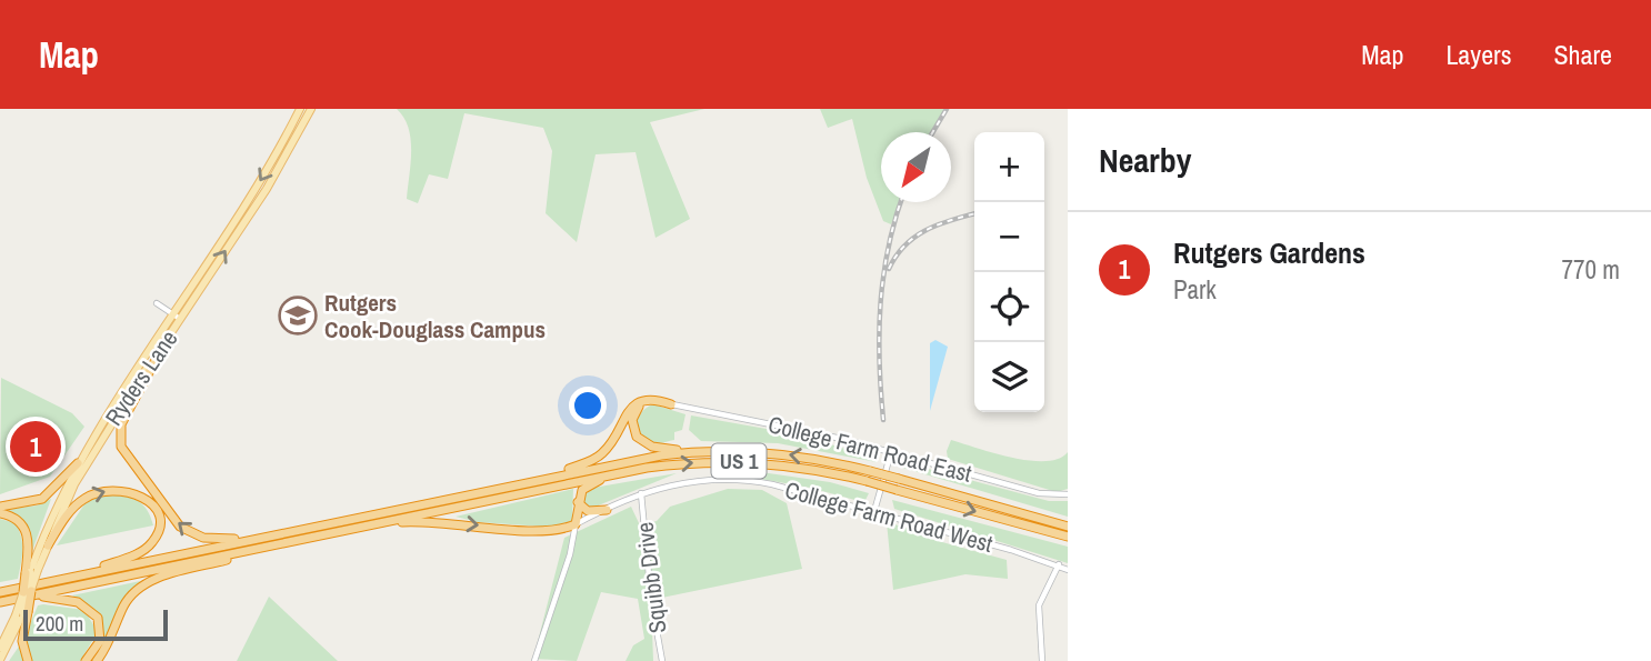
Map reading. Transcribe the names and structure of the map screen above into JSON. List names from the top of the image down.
{
  "streets": {
    "highway": ["US 1"],
    "main road": ["Ryders Lane"],
    "street": ["College Farm Road East", "College Farm Road West", "Squibb Drive"]
  },
  "crossings": [
    ["College Farm Road West", "Squibb Drive"]
  ],
  "places": {
    "school or university": ["Rutgers Cook-Douglass Campus"]
  },
  "scale_bar": "200 m",
  "north": "bottom left",
  "page": {
    "header": "Map",
    "nav": ["Map", "Layers", "Share"],
    "heading": "Nearby",
    "map_buttons": ["+", "−"],
    "list": [
      {
        "mark": "1",
        "name": "Rutgers Gardens",
        "note": "Park",
        "value": "770 m"
      }
    ],
    "pins": "1",
    "scale": "200 m"
  }
}
